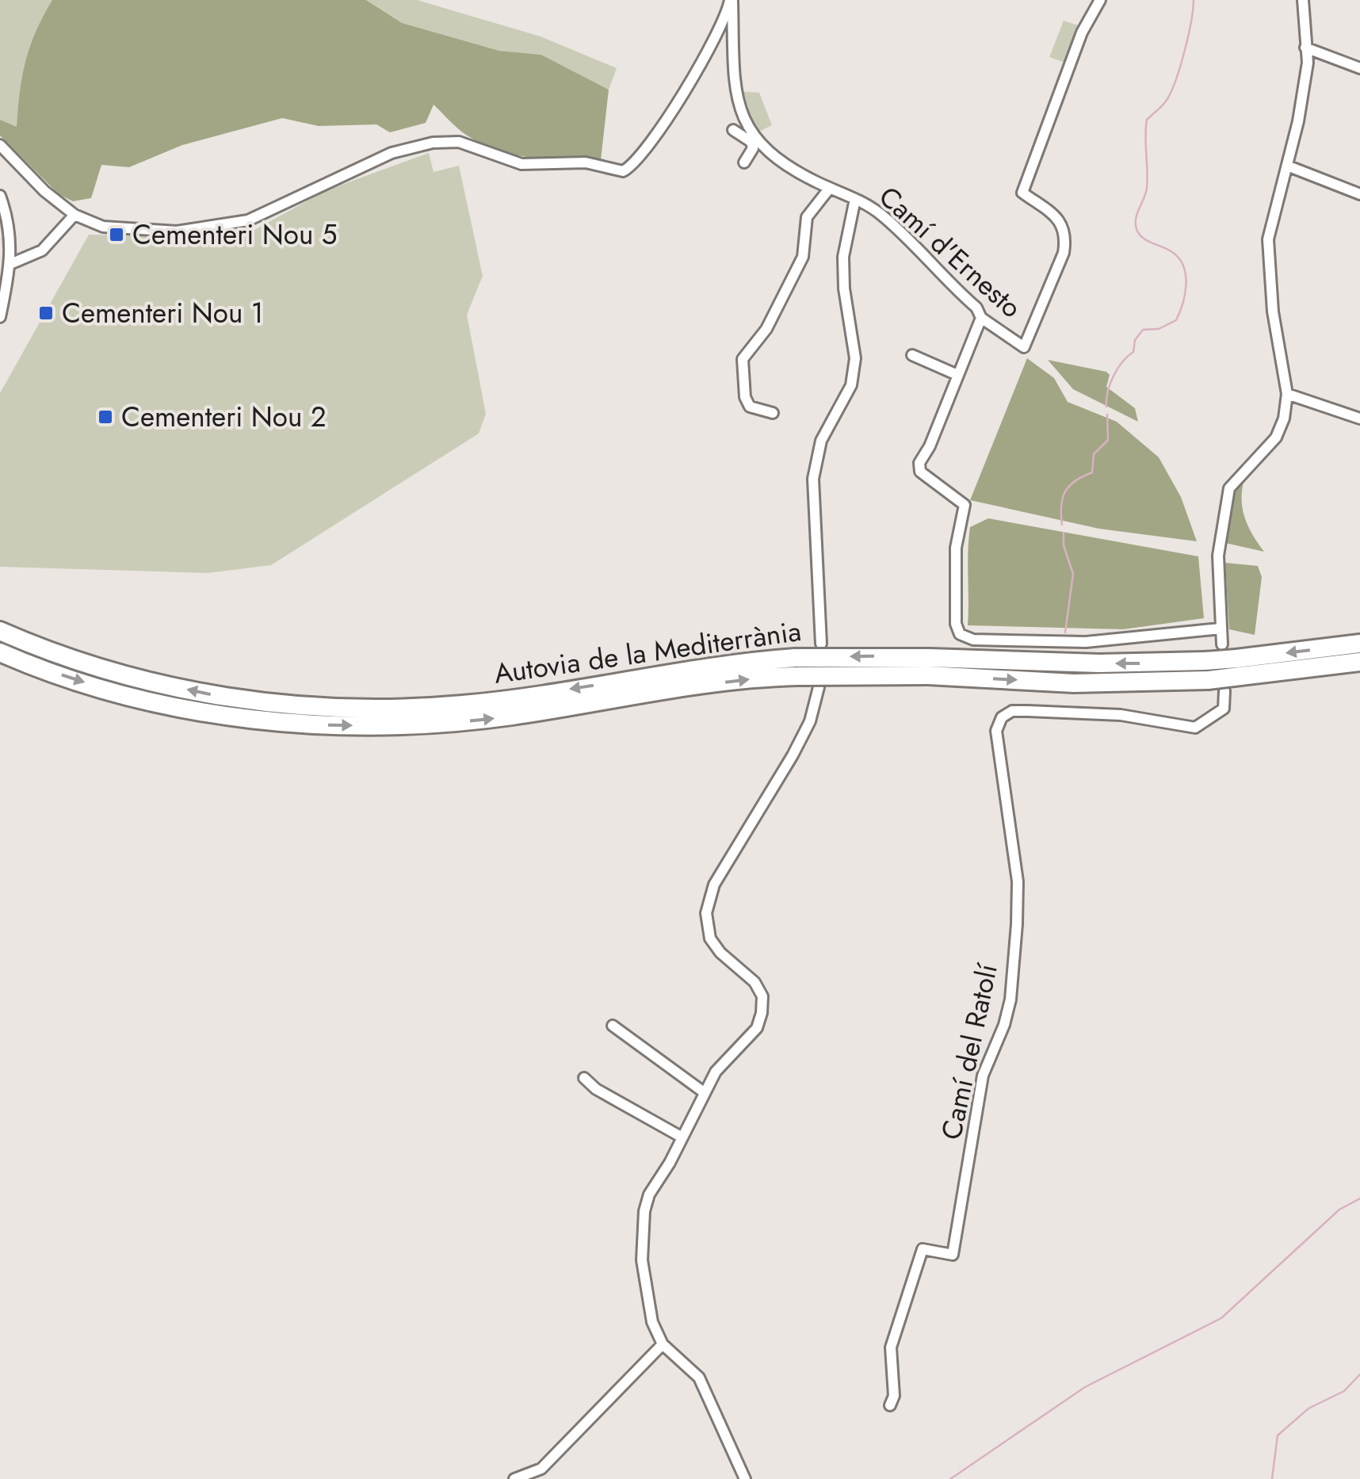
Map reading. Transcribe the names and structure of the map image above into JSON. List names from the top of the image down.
{
  "streets": {
    "highway": ["Autovia de la Mediterrània"],
    "street": ["Camí d'Ernesto", "Camí del Ratolí"]
  },
  "places": {
    "transit": ["Cementeri Nou 5", "Cementeri Nou 1", "Cementeri Nou 2"]
  }
}
